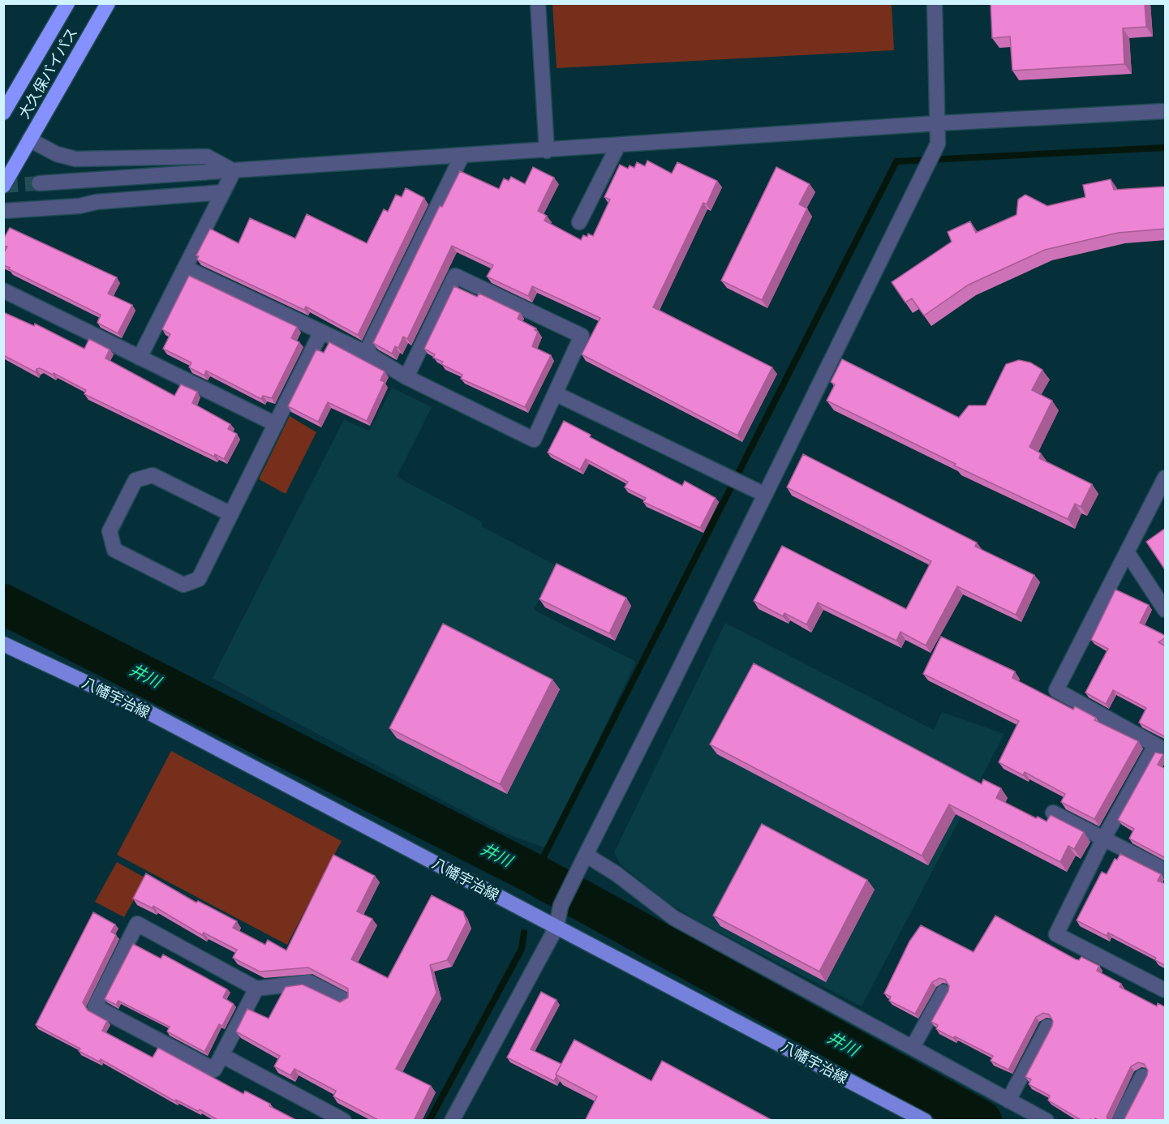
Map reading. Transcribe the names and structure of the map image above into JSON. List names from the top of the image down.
{
  "streets": {
    "highway": ["大久保バイパス"],
    "main road": ["八幡宇治線"]
  },
  "water": ["井川"]
}
